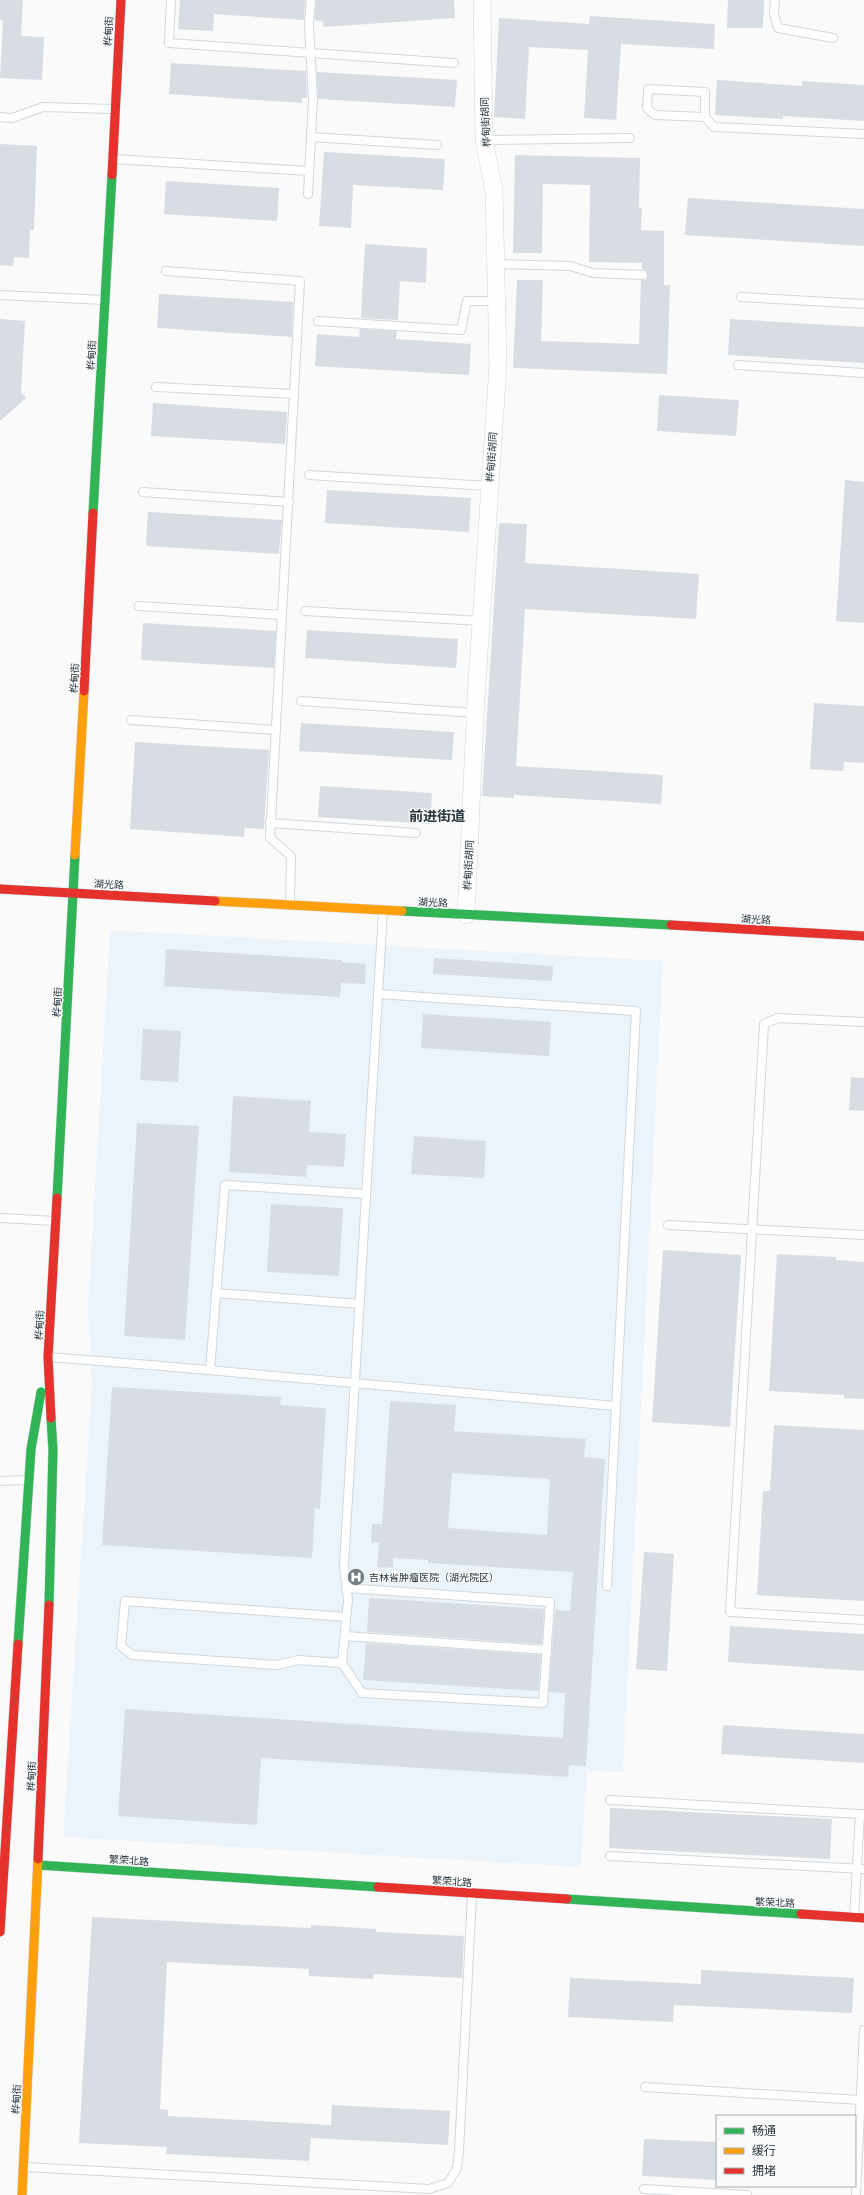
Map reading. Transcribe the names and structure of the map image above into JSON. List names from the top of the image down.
{
  "streets": {
    "street": [
      "桦甸街",
      "桦甸街胡同",
      "湖光路",
      "繁荣北路"
    ]
  },
  "crossings": [
    ["桦甸街", "湖光路"],
    ["桦甸街", "繁荣北路"],
    ["桦甸街胡同", "湖光路"]
  ],
  "districts": ["前进街道"],
  "places": {
    "hospital": ["吉林省肿瘤医院（湖光院区）"]
  },
  "legend": ["畅通", "缓行", "拥堵"]
}
